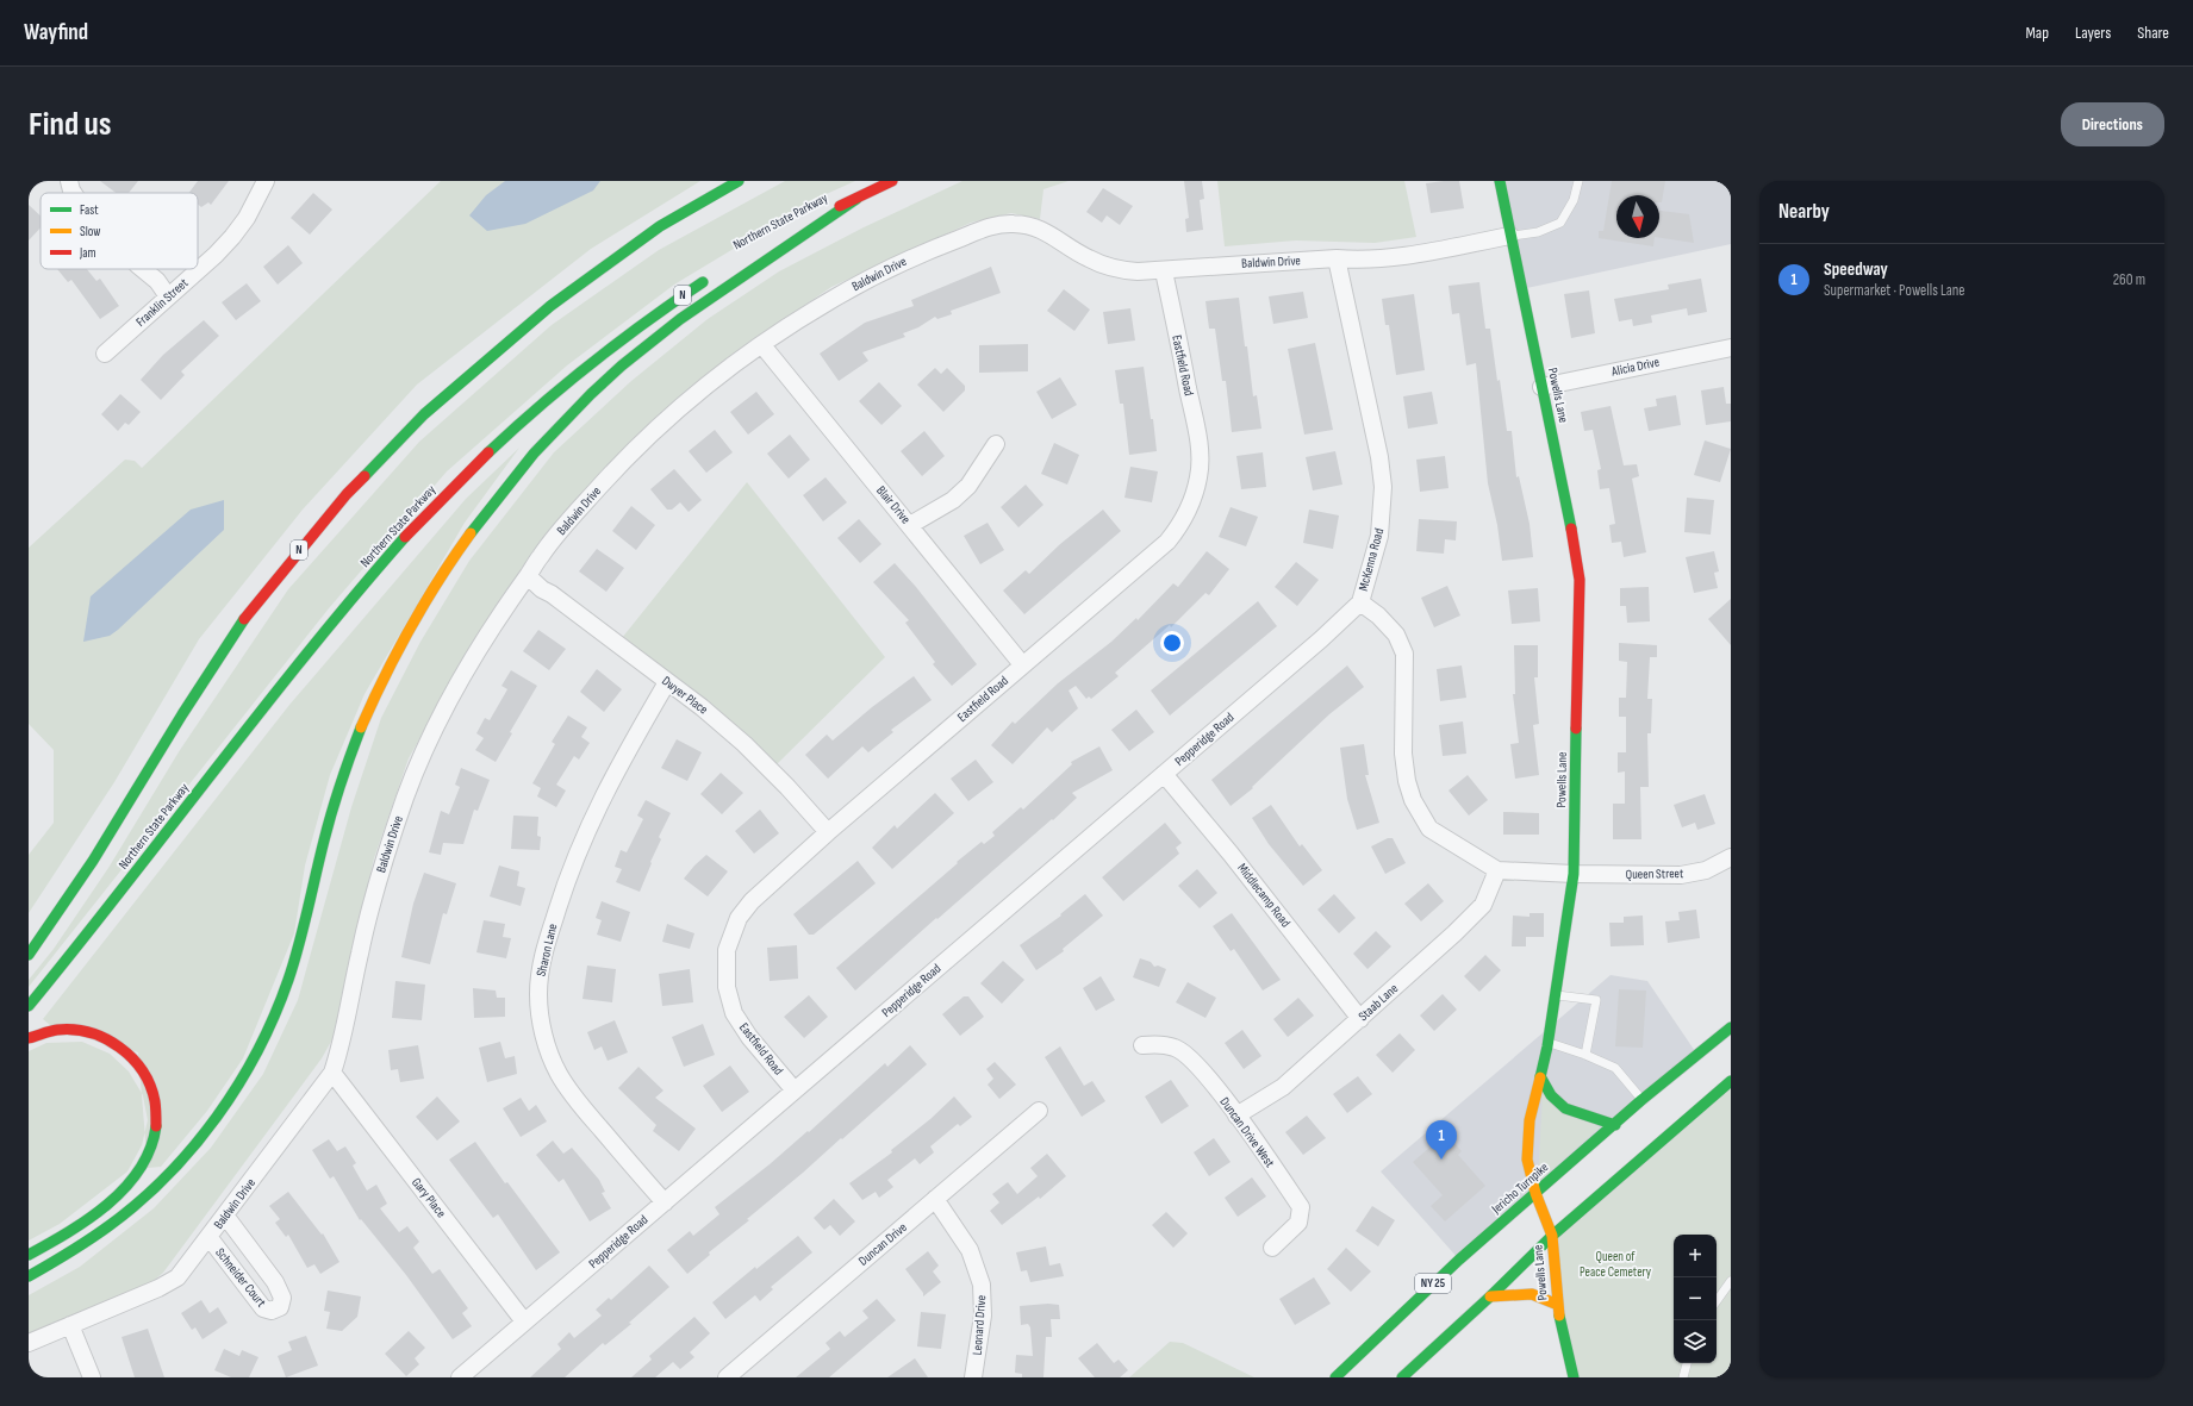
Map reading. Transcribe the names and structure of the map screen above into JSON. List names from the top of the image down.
{
  "streets": {
    "main road": [
      "Northern State Parkway",
      "N",
      "Powells Lane",
      "Jericho Turnpike",
      "NY 25"
    ],
    "street": [
      "Baldwin Drive",
      "Franklin Street",
      "Eastfield Road",
      "Alicia Drive",
      "Blair Drive",
      "McKenna Road",
      "Dwyer Place",
      "Pepperidge Road",
      "Queen Street",
      "Middlecamp Road",
      "Sharon Lane",
      "Staab Lane",
      "Duncan Drive West",
      "Gary Place",
      "Duncan Drive",
      "Schneider Court",
      "Leonard Drive"
    ]
  },
  "crossings": [
    ["Baldwin Drive", "Eastfield Road"],
    ["Baldwin Drive", "Powells Lane"],
    ["Baldwin Drive", "Blair Drive"],
    ["Baldwin Drive", "McKenna Road"],
    ["Baldwin Drive", "Dwyer Place"],
    ["Baldwin Drive", "Gary Place"],
    ["Baldwin Drive", "Schneider Court"],
    ["Eastfield Road", "Blair Drive"],
    ["Eastfield Road", "Dwyer Place"],
    ["Eastfield Road", "Pepperidge Road"],
    ["Alicia Drive", "Powells Lane"],
    ["Powells Lane", "McKenna Road"],
    ["Powells Lane", "Queen Street"],
    ["Powells Lane", "Jericho Turnpike"],
    ["McKenna Road", "Pepperidge Road"],
    ["McKenna Road", "Queen Street"],
    ["McKenna Road", "Staab Lane"],
    ["Dwyer Place", "Sharon Lane"],
    ["Pepperidge Road", "Middlecamp Road"],
    ["Pepperidge Road", "Sharon Lane"],
    ["Pepperidge Road", "Gary Place"],
    ["Middlecamp Road", "Staab Lane"],
    ["Staab Lane", "Duncan Drive West"],
    ["Duncan Drive", "Leonard Drive"]
  ],
  "parks": ["Queen of Peace Cemetery"],
  "legend": ["Fast", "Slow", "Jam"],
  "north": "bottom",
  "page": {
    "header": "Wayfind",
    "nav": ["Map", "Layers", "Share"],
    "buttons": "Directions",
    "title": "Find us",
    "heading": "Nearby",
    "list": [
      {
        "mark": "1",
        "name": "Speedway",
        "note": "Supermarket · Powells Lane",
        "value": "260 m"
      }
    ],
    "pins": "1",
    "map_buttons": ["+", "−"]
  }
}
